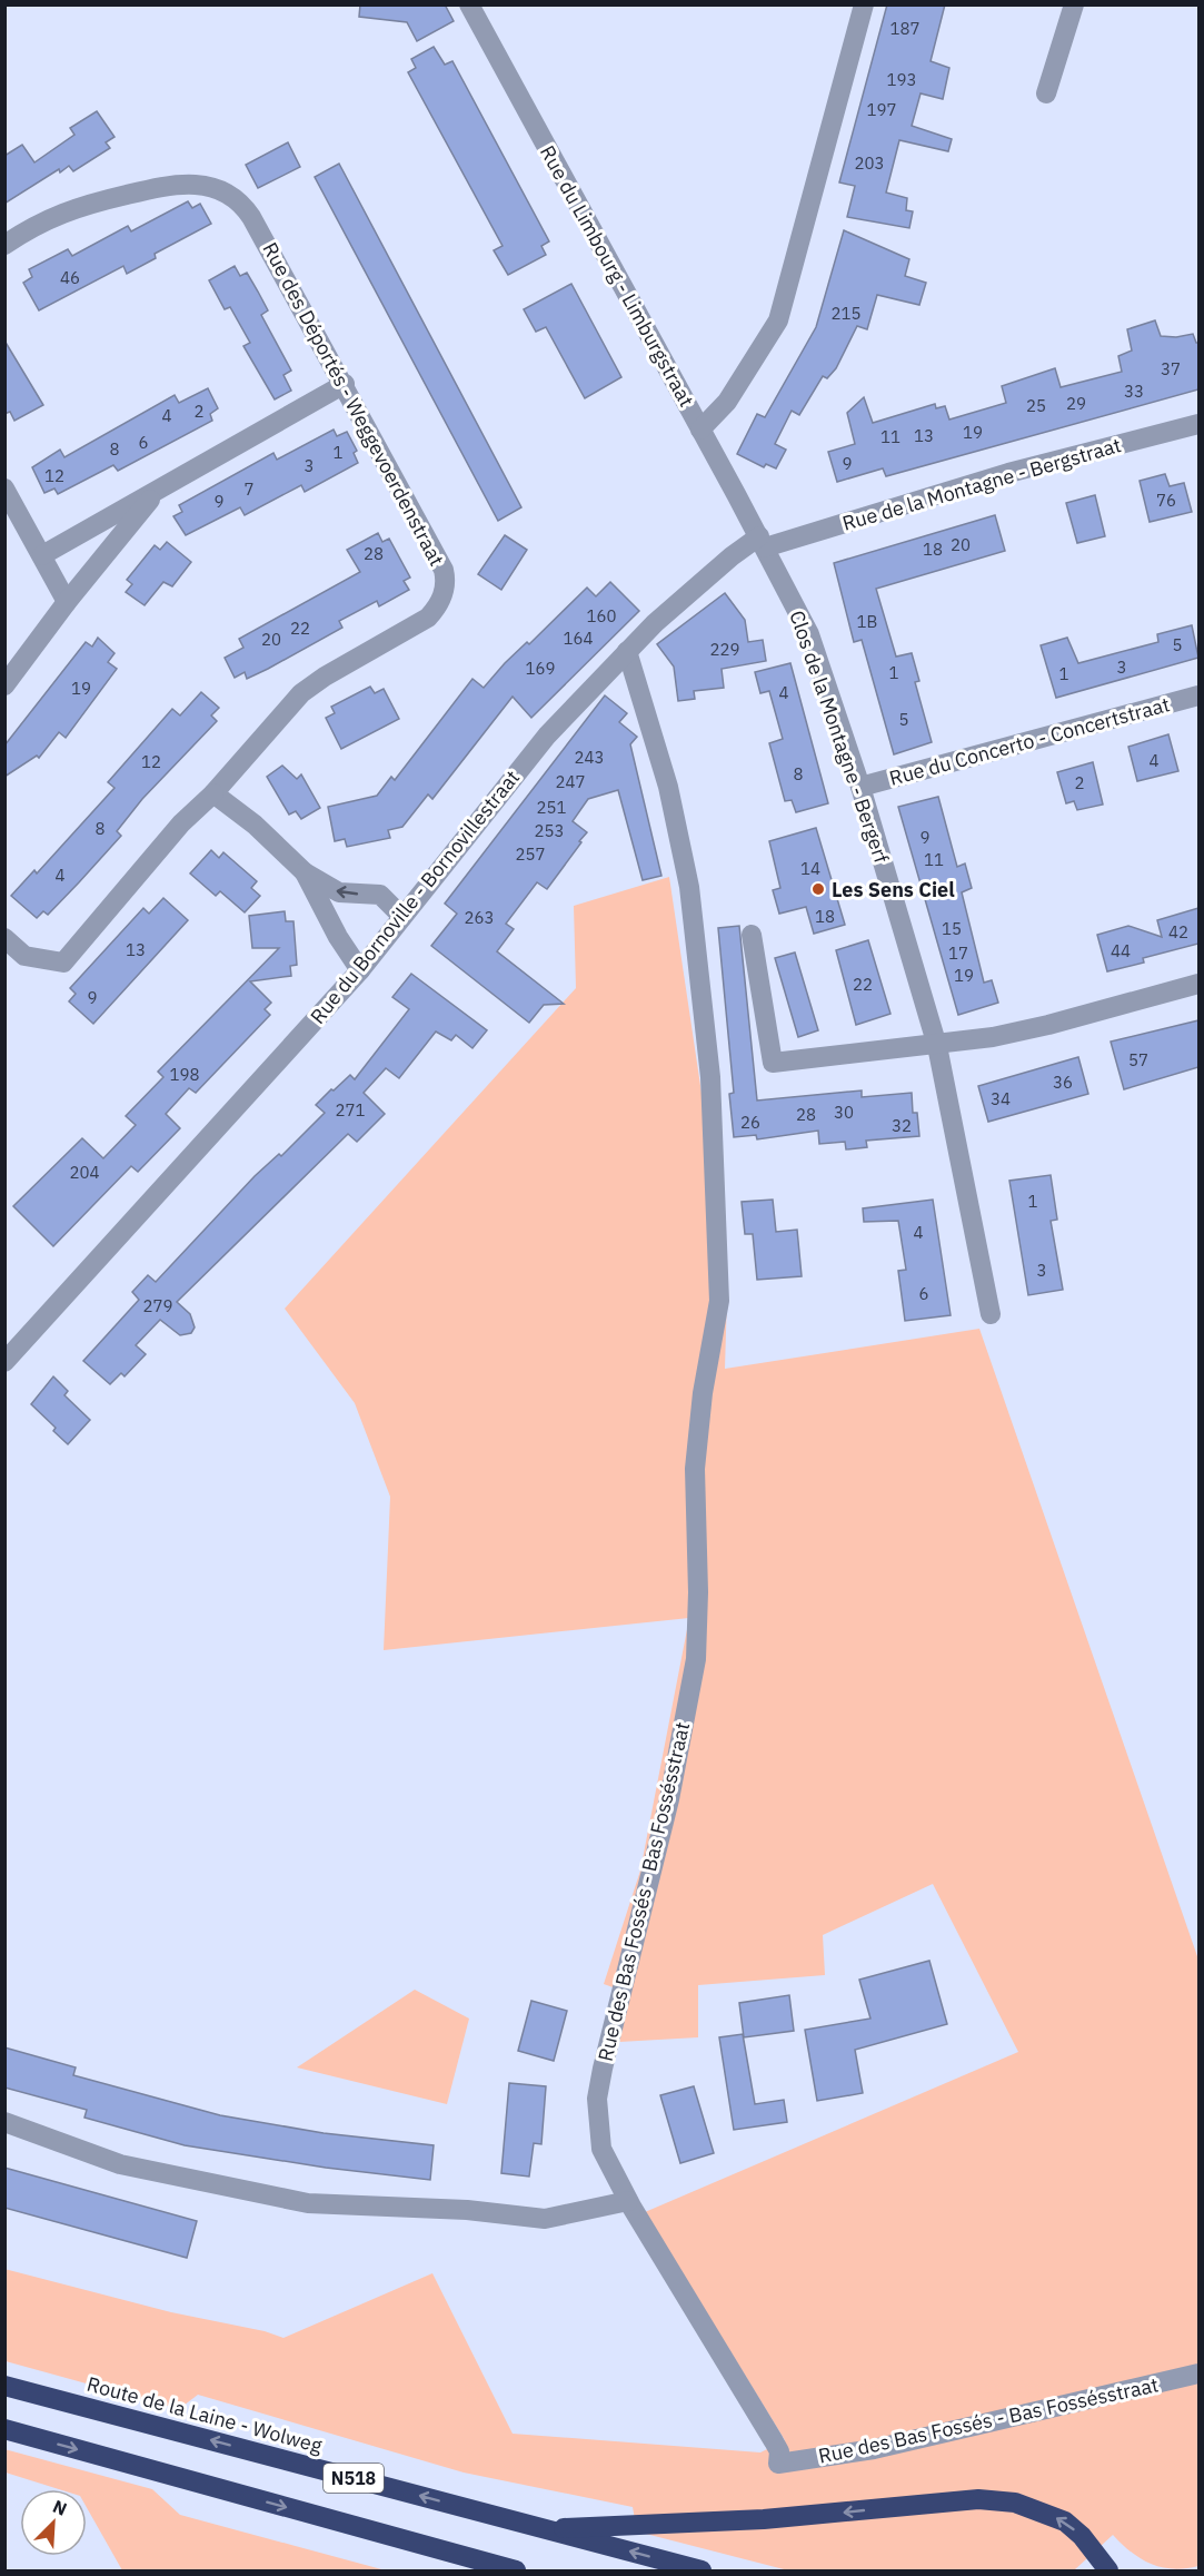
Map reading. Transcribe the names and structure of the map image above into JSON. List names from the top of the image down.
{
  "streets": {
    "highway": ["Route de la Laine - Wolweg", "N518"],
    "street": [
      "Rue du Limbourg - Limburgstraat",
      "Rue des Déportés - Weggevoerdenstraat",
      "Rue de la Montagne - Bergstraat",
      "Clos de la Montagne - Bergerf",
      "Rue du Concerto - Concertstraat",
      "Rue du Bornoville - Bornovillestraat",
      "Rue des Bas Fossés - Bas Fossésstraat"
    ]
  },
  "crossings": [
    ["Rue du Limbourg - Limburgstraat", "Rue de la Montagne - Bergstraat"],
    ["Rue du Limbourg - Limburgstraat", "Clos de la Montagne - Bergerf"],
    ["Rue du Limbourg - Limburgstraat", "Rue du Bornoville - Bornovillestraat"],
    ["Rue de la Montagne - Bergstraat", "Clos de la Montagne - Bergerf"],
    ["Rue de la Montagne - Bergstraat", "Rue du Bornoville - Bornovillestraat"],
    ["Clos de la Montagne - Bergerf", "Rue du Concerto - Concertstraat"],
    ["Clos de la Montagne - Bergerf", "Rue du Bornoville - Bornovillestraat"],
    ["Rue du Bornoville - Bornovillestraat", "Rue des Bas Fossés - Bas Fossésstraat"]
  ],
  "places": ["Les Sens Ciel"],
  "house_numbers": [
    "187",
    "193",
    "197",
    "203",
    "46",
    "215",
    "37",
    "33",
    "29",
    "25",
    "2",
    "4",
    "19",
    "13",
    "11",
    "6",
    "8",
    "1",
    "9",
    "3",
    "12",
    "7",
    "76",
    "9",
    "20",
    "18",
    "28",
    "160",
    "1B",
    "22",
    "164",
    "20",
    "5",
    "229",
    "3",
    "169",
    "1",
    "1",
    "19",
    "4",
    "5",
    "243",
    "4",
    "12",
    "8",
    "247",
    "2",
    "251",
    "8",
    "253",
    "9",
    "257",
    "11",
    "14",
    "4",
    "18",
    "263",
    "15",
    "42",
    "13",
    "44",
    "17",
    "19",
    "22",
    "9",
    "57",
    "198",
    "36",
    "34",
    "271",
    "30",
    "28",
    "26",
    "32",
    "204",
    "1",
    "4",
    "3",
    "6",
    "279"
  ],
  "north": "top right"
}
